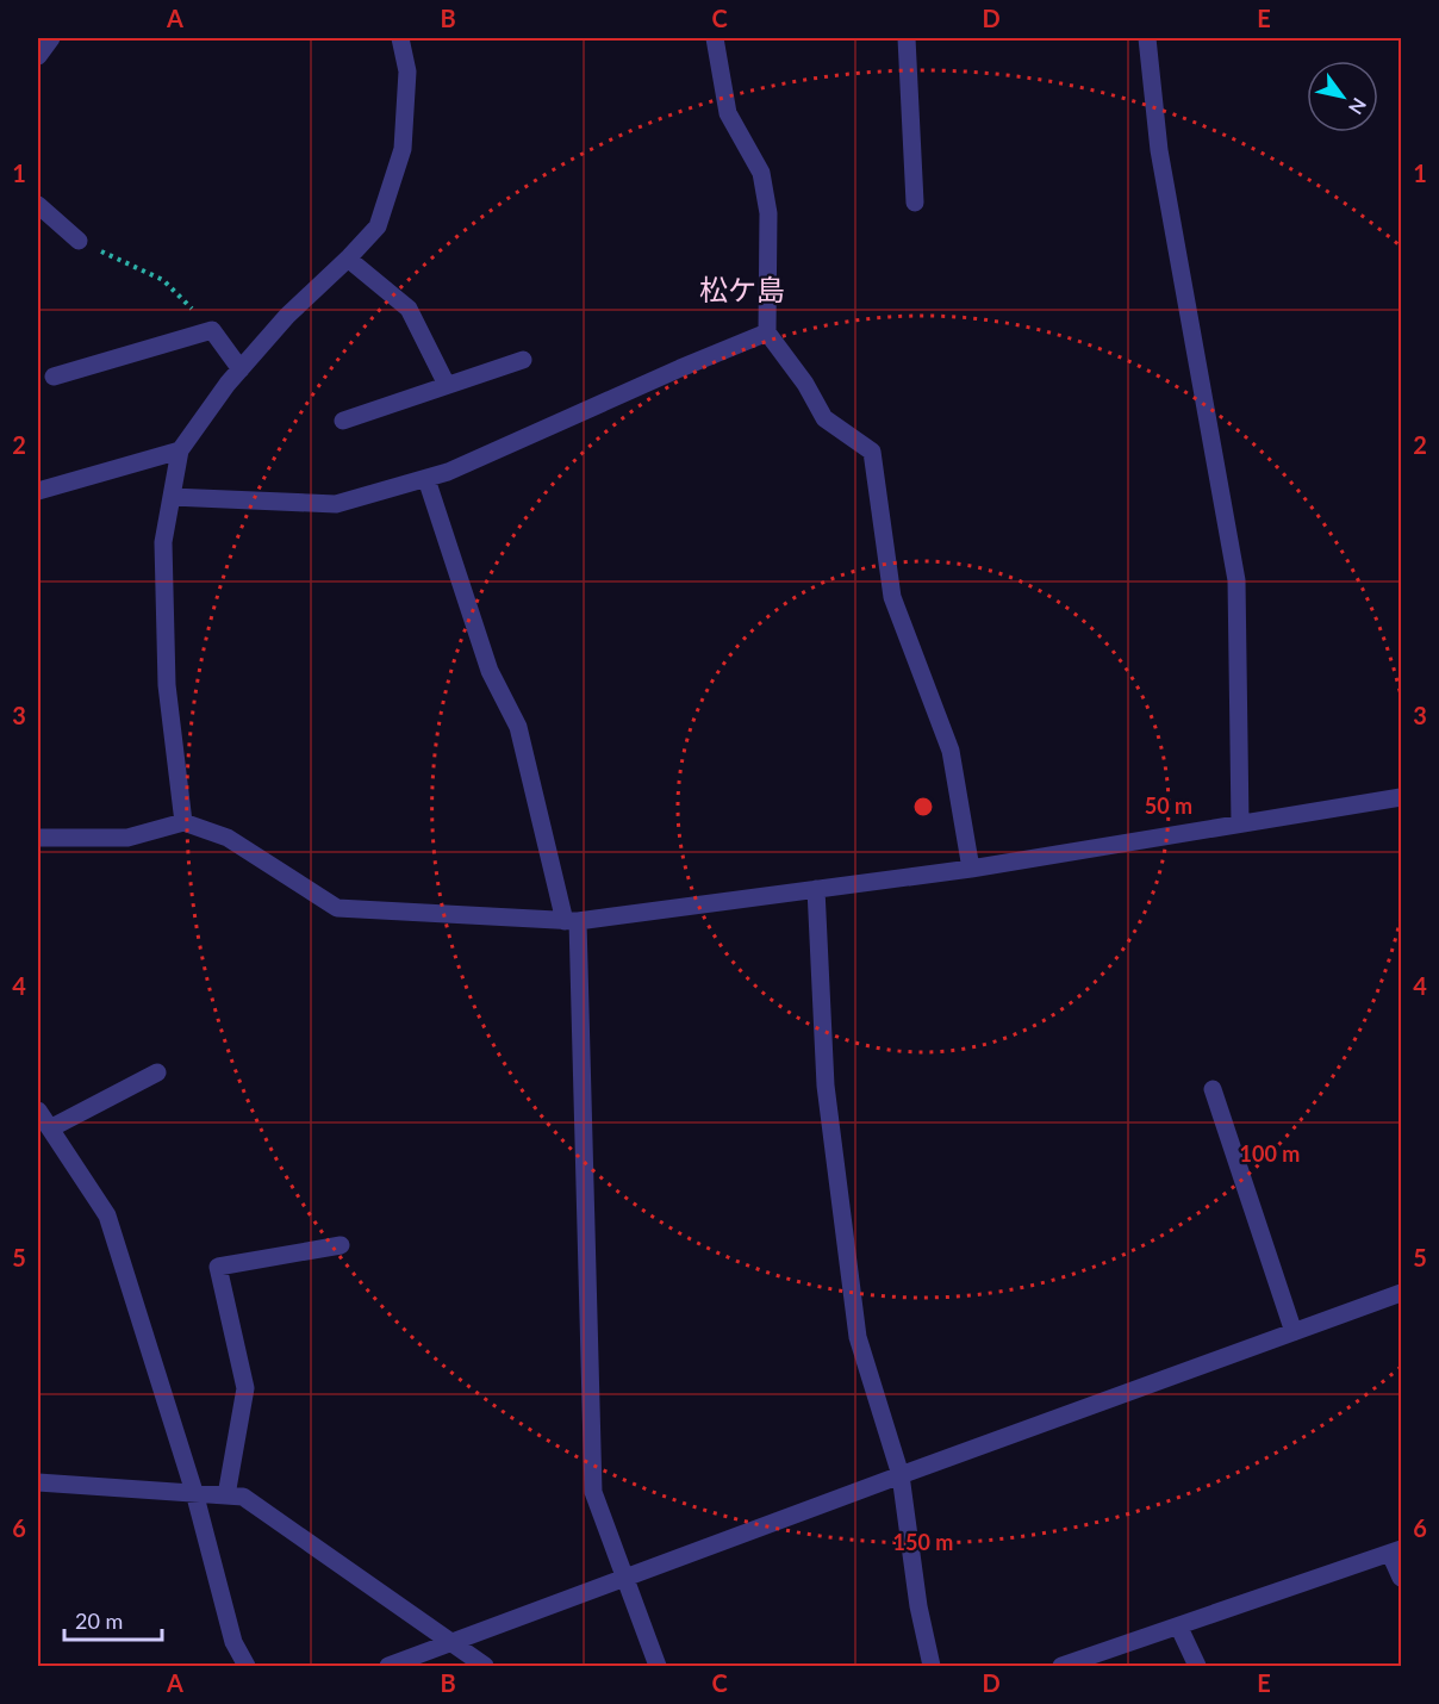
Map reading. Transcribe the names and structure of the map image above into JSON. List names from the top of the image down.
{
  "districts": ["松ケ島"],
  "scale_bar": "20 m",
  "north": "bottom right",
  "grid": {
    "columns": [
      "A",
      "B",
      "C",
      "D",
      "E"
    ],
    "rows": [
      "1",
      "2",
      "3",
      "4",
      "5",
      "6"
    ]
  },
  "rings": ["50 m", "100 m", "150 m"]
}
